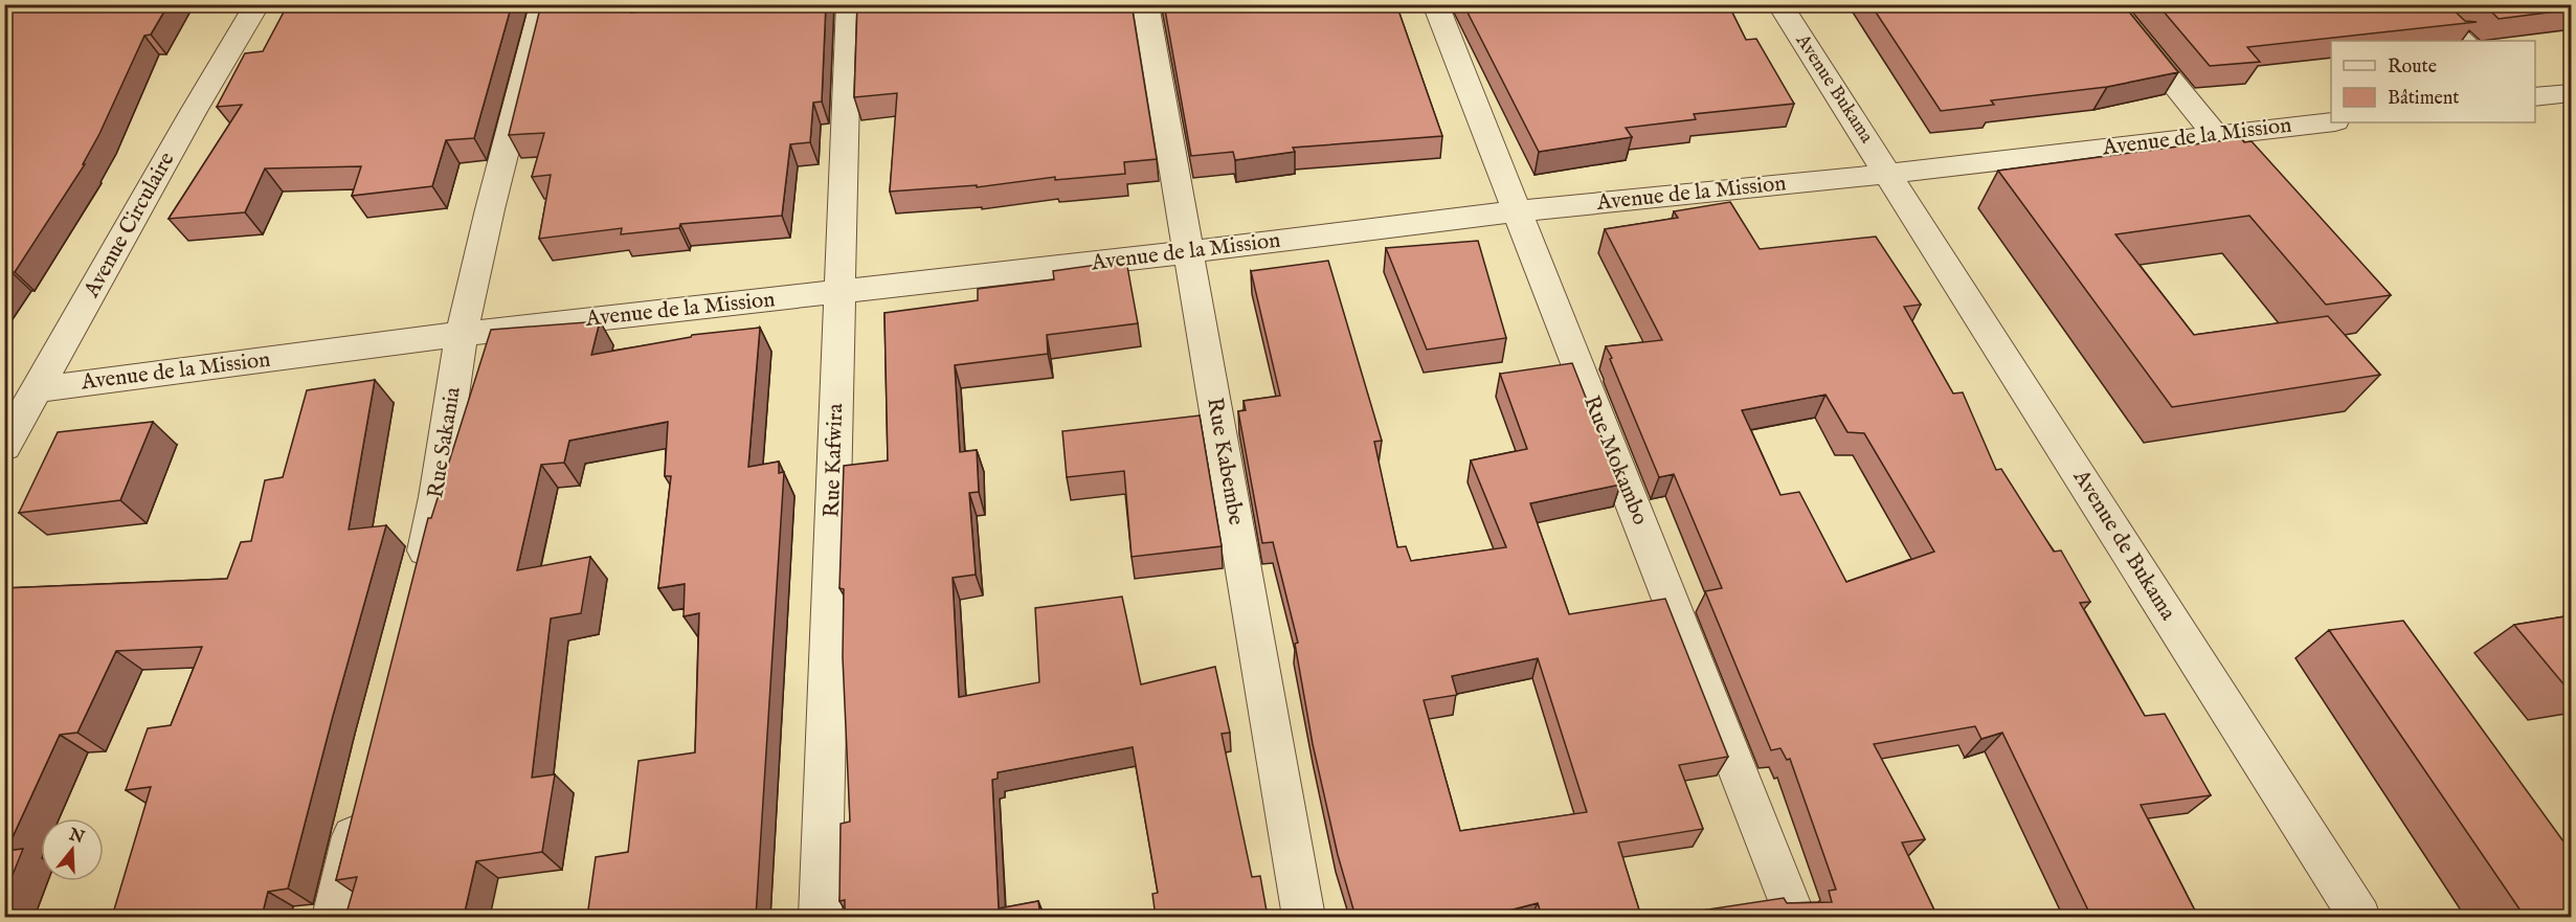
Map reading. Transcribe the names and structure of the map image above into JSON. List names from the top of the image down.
{
  "streets": {
    "street": [
      "Avenue Bukama",
      "Avenue de la Mission",
      "Avenue Circulaire",
      "Rue Sakania",
      "Rue Kafwira",
      "Rue Mokambo",
      "Rue Kabembe",
      "Avenue de Bukama"
    ]
  },
  "crossings": [
    ["Avenue Bukama", "Avenue de la Mission"],
    ["Avenue Bukama", "Avenue de Bukama"],
    ["Avenue de la Mission", "Avenue Circulaire"],
    ["Avenue de la Mission", "Rue Sakania"],
    ["Avenue de la Mission", "Rue Kafwira"],
    ["Avenue de la Mission", "Rue Mokambo"],
    ["Avenue de la Mission", "Rue Kabembe"],
    ["Avenue de la Mission", "Avenue de Bukama"]
  ],
  "legend": ["Route", "Bâtiment"],
  "north": "top"
}
